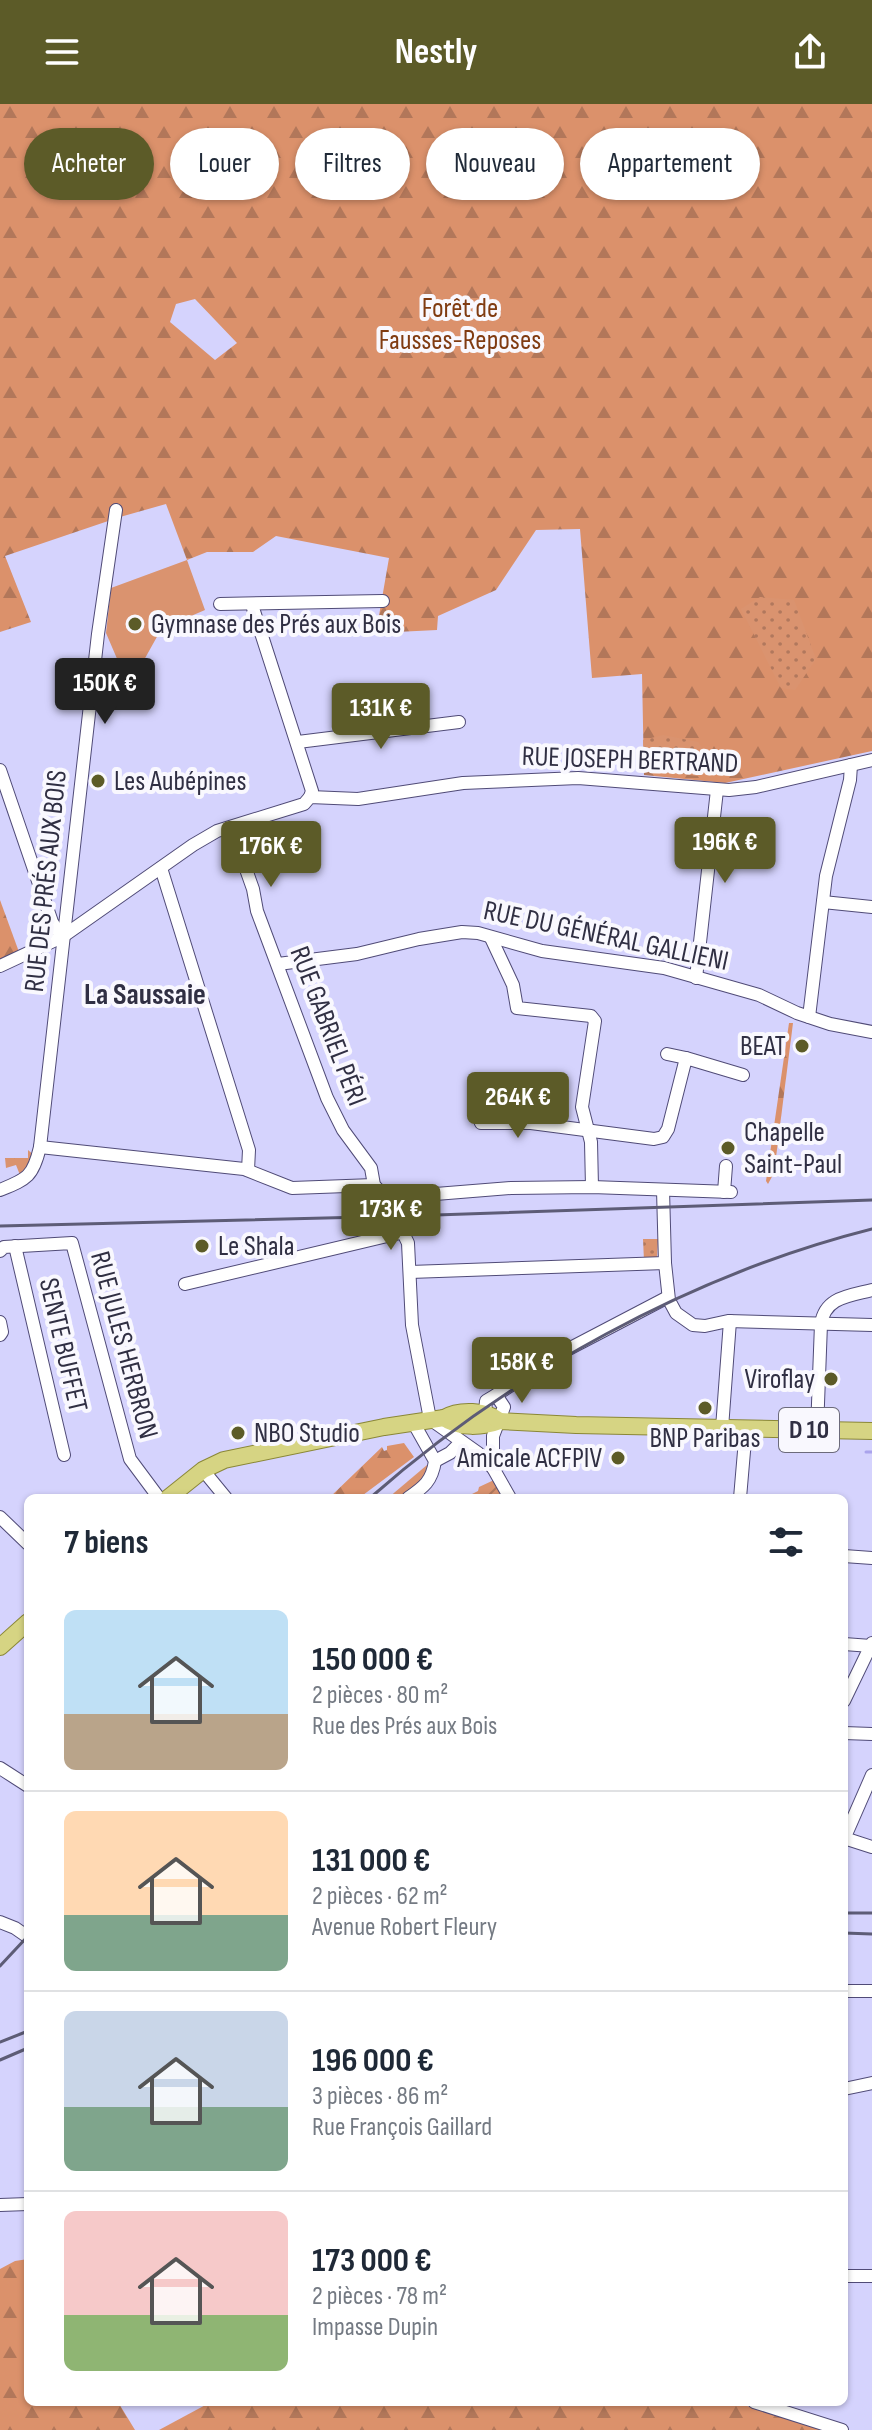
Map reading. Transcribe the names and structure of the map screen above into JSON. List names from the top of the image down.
{
  "streets": {
    "main road": ["D 10"],
    "street": [
      "RUE JOSEPH BERTRAND",
      "RUE DES PRÉS AUX BOIS",
      "RUE DU GÉNÉRAL GALLIENI",
      "RUE GABRIEL PÉRI",
      "SENTE BUFFET",
      "RUE JULES HERBRON"
    ]
  },
  "crossings": [
    ["RUE JOSEPH BERTRAND", "RUE DES PRÉS AUX BOIS"],
    ["RUE JOSEPH BERTRAND", "RUE GABRIEL PÉRI"],
    ["RUE DU GÉNÉRAL GALLIENI", "RUE GABRIEL PÉRI"],
    ["RUE GABRIEL PÉRI", "D 10"],
    ["SENTE BUFFET", "RUE JULES HERBRON"]
  ],
  "districts": ["La Saussaie"],
  "parks": ["Forêt de Fausses-Reposes"],
  "places": [
    "Gymnase des Prés aux Bois",
    "Les Aubépines",
    "BEAT",
    "Chapelle Saint-Paul",
    "Le Shala",
    "Viroflay",
    "BNP Paribas",
    "NBO Studio",
    "Amicale ACFPIV"
  ],
  "page": {
    "header": "Nestly",
    "chip": [
      "Acheter",
      "Louer",
      "Filtres",
      "Nouveau",
      "Appartement"
    ],
    "price": [
      "150K €",
      "131K €",
      "196K €",
      "176K €",
      "264K €",
      "173K €",
      "158K €"
    ],
    "heading": "7 biens",
    "list": [
      {
        "name": "150 000 €",
        "note": "2 pièces · 80 m² · Rue des Prés aux Bois"
      },
      {
        "name": "131 000 €",
        "note": "2 pièces · 62 m² · Avenue Robert Fleury"
      },
      {
        "name": "196 000 €",
        "note": "3 pièces · 86 m² · Rue François Gaillard"
      },
      {
        "name": "173 000 €",
        "note": "2 pièces · 78 m² · Impasse Dupin"
      }
    ]
  }
}
